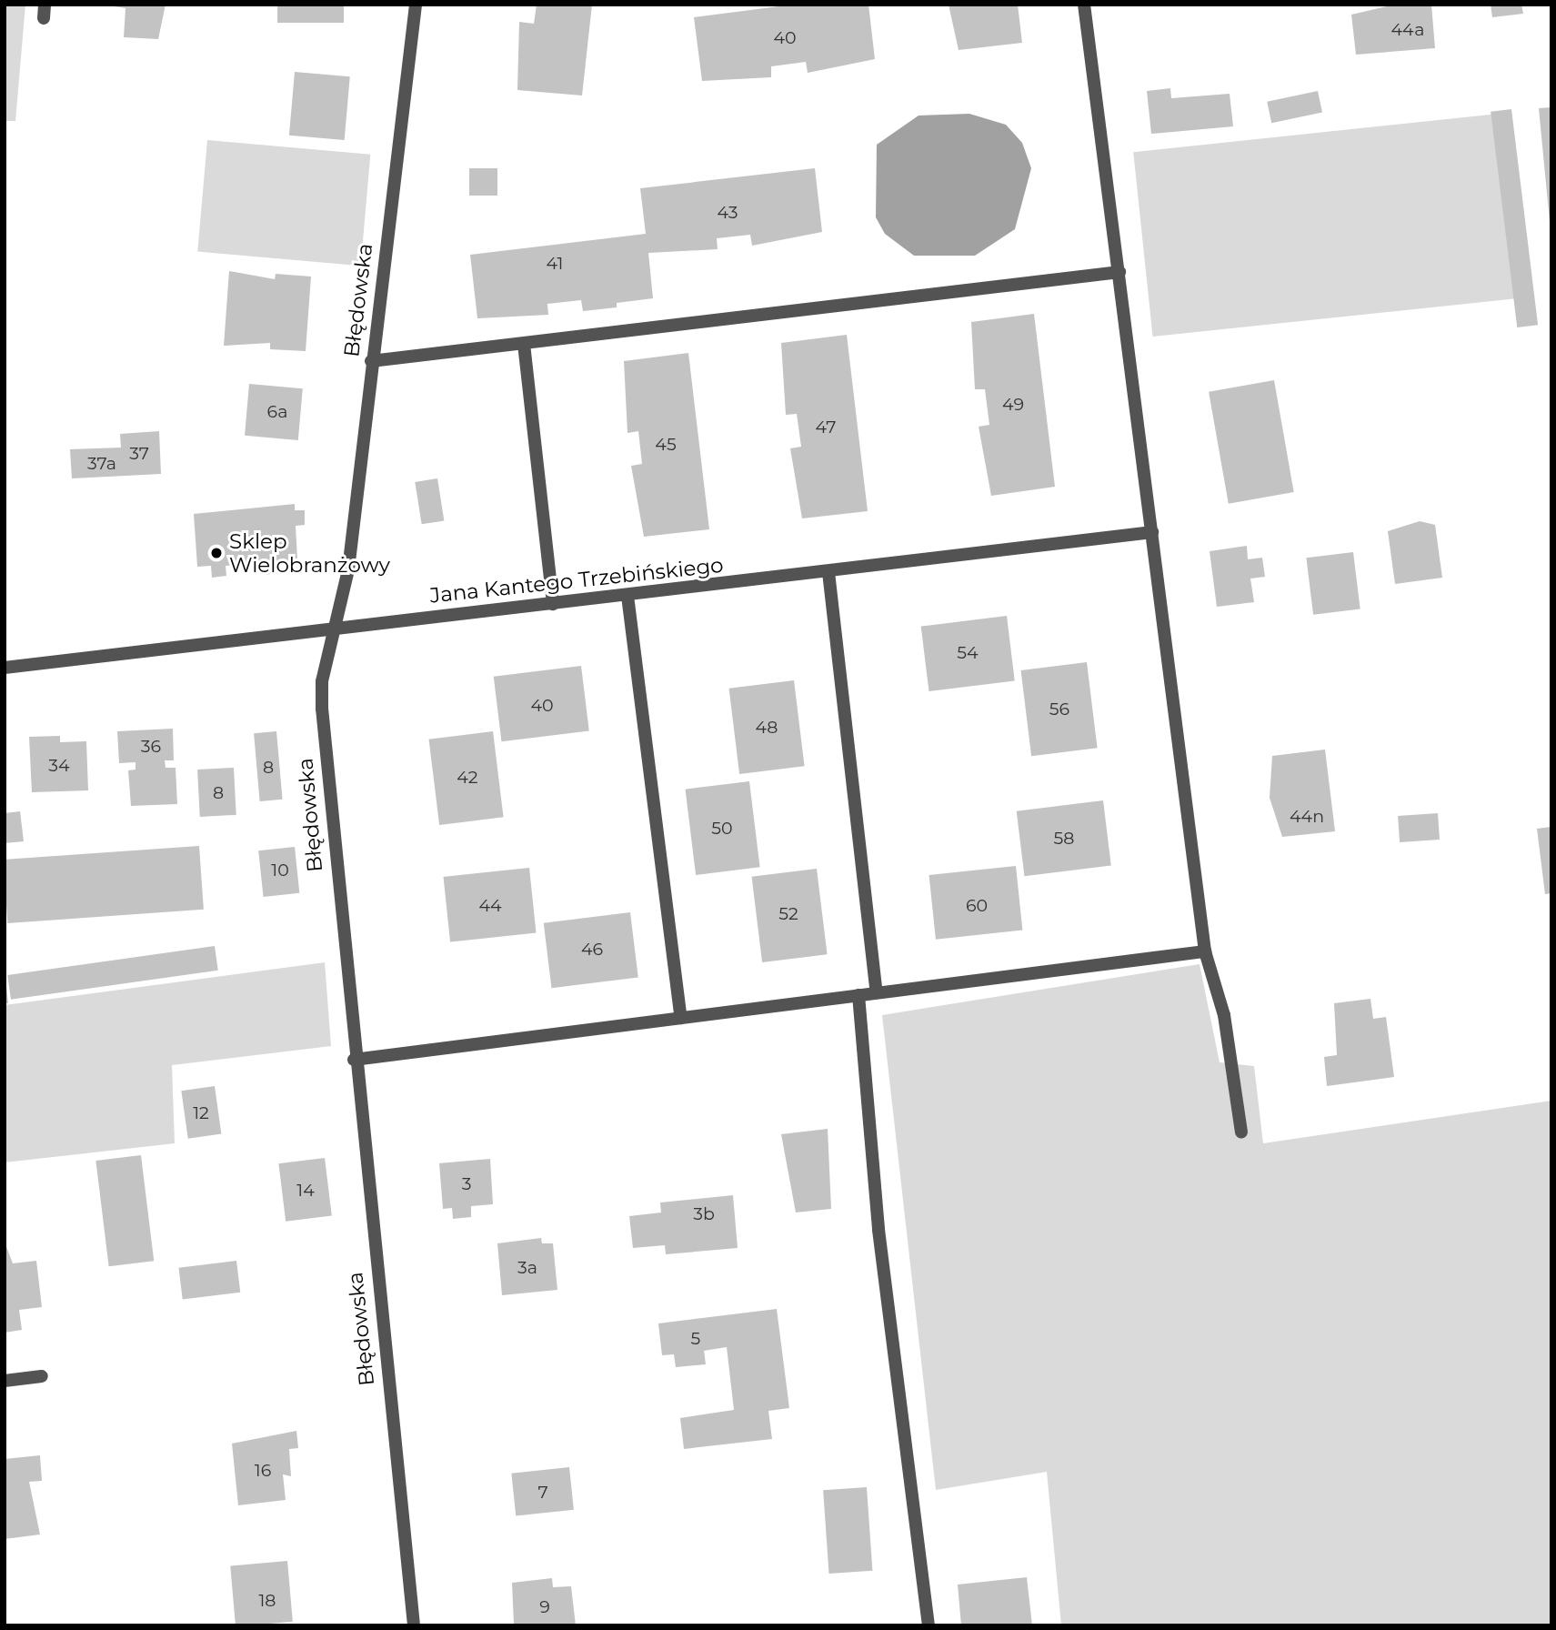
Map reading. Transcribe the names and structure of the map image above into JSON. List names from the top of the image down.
{
  "streets": {
    "street": ["Błędowska", "Jana Kantego Trzebińskiego"]
  },
  "crossings": [
    ["Błędowska", "Jana Kantego Trzebińskiego"]
  ],
  "places": ["Sklep Wielobranżowy"],
  "house_numbers": [
    "44a",
    "40",
    "43",
    "41",
    "49",
    "6a",
    "47",
    "45",
    "37",
    "37a",
    "54",
    "40",
    "56",
    "48",
    "36",
    "34",
    "8",
    "42",
    "8",
    "44n",
    "50",
    "58",
    "10",
    "44",
    "60",
    "52",
    "46",
    "12",
    "3",
    "14",
    "3b",
    "3a",
    "5",
    "16",
    "7",
    "18",
    "9"
  ]
}
